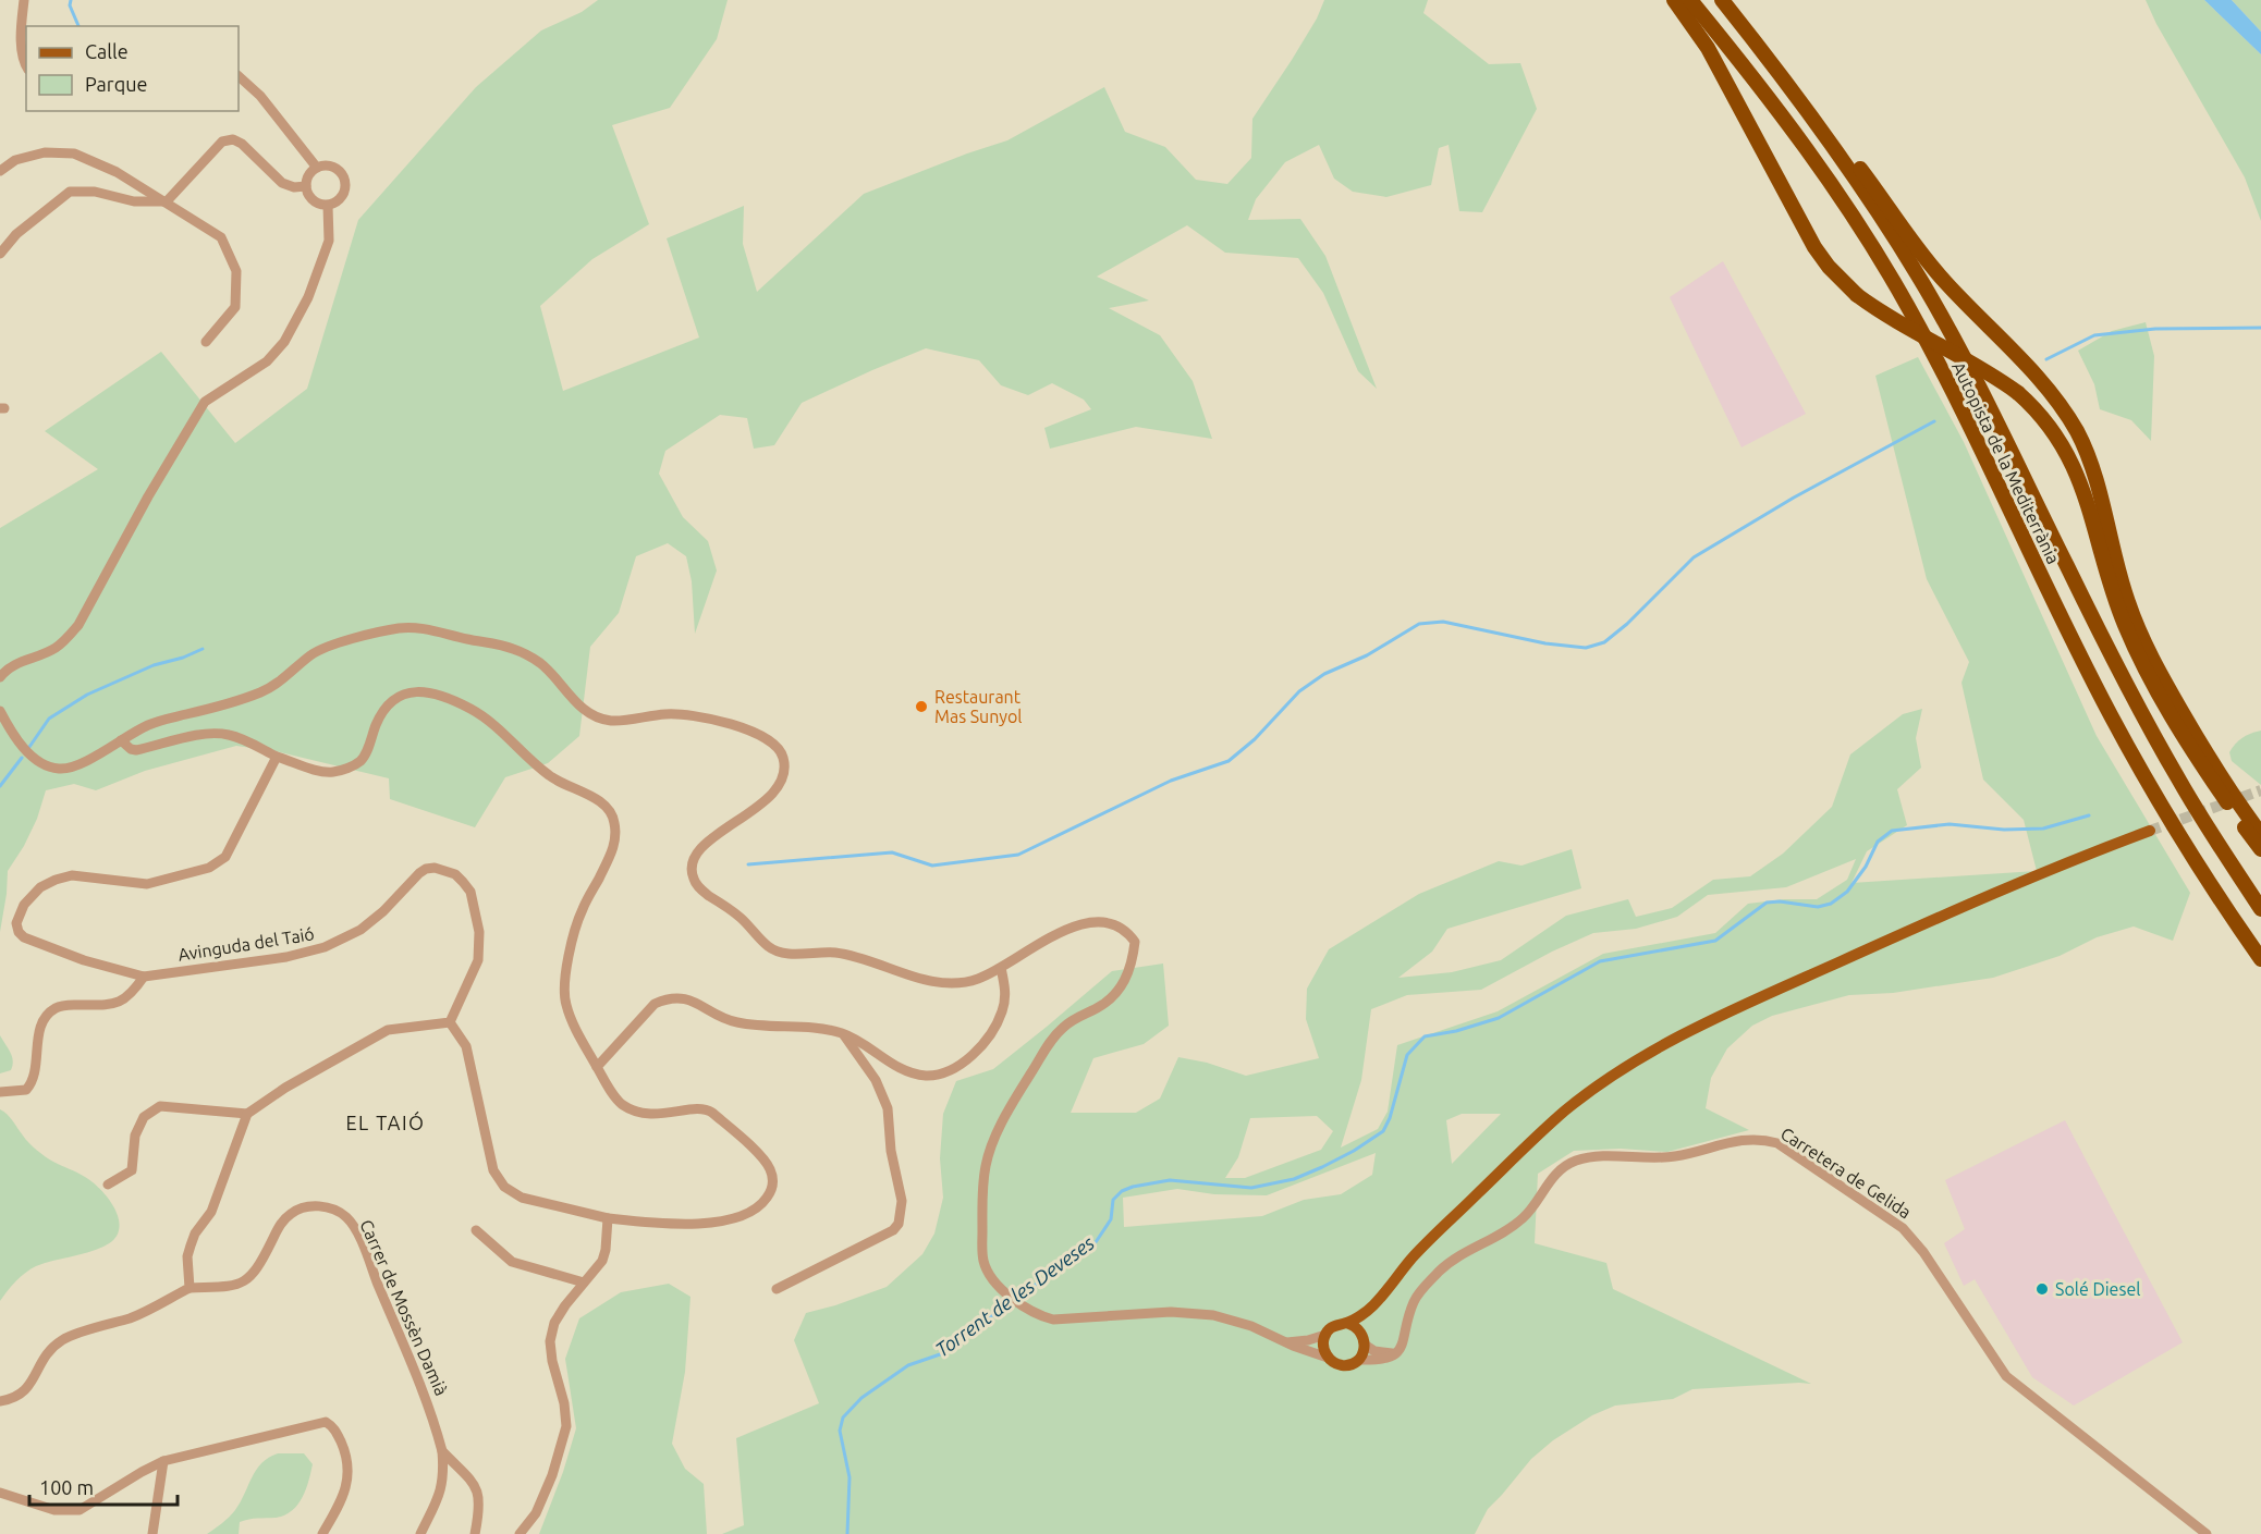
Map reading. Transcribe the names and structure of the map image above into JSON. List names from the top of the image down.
{
  "streets": {
    "highway": ["Autopista de la Mediterrània"],
    "street": ["Avinguda del Taió", "Carretera de Gelida", "Carrer de Mossèn Damià"]
  },
  "districts": ["EL TAIÓ"],
  "water": ["Torrent de les Deveses"],
  "places": ["Restaurant Mas Sunyol", "Solé Diesel"],
  "legend": ["Calle", "Parque"],
  "scale_bar": "100 m"
}
